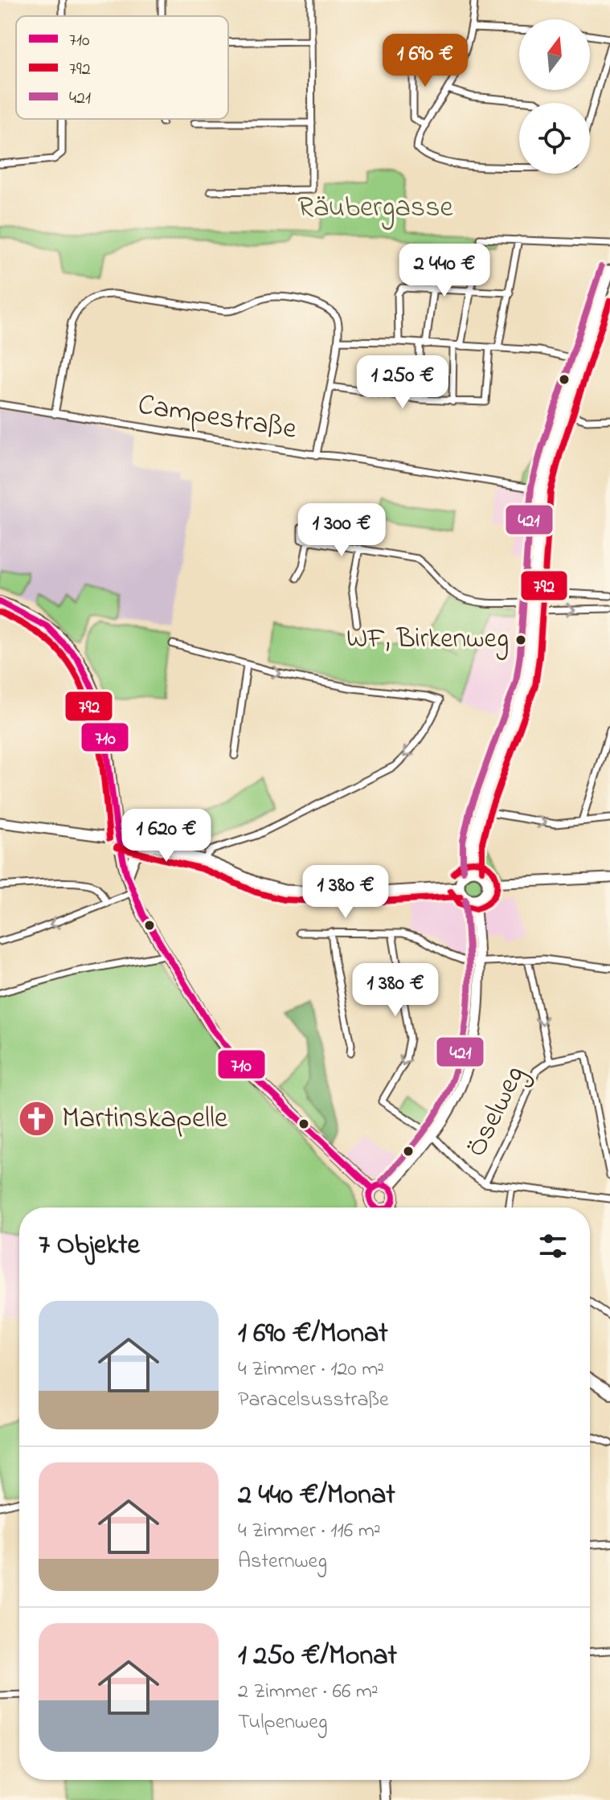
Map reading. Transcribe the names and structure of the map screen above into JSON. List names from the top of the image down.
{
  "streets": {
    "street": ["Campestraße", "Öselweg"]
  },
  "one_way": ["Öselweg"],
  "parks": ["Räubergasse"],
  "places": {
    "other": ["WF, Birkenweg"],
    "church": ["Martinskapelle"]
  },
  "lines": ["transit line 421", "transit line 792", "transit line 710"],
  "legend": ["710", "792", "421"],
  "north": "top",
  "page": {
    "price": [
      "1 690 €",
      "2 440 €",
      "1 250 €",
      "1 300 €",
      "1 620 €",
      "1 380 €",
      "1 380 €"
    ],
    "heading": "7 Objekte",
    "list": [
      {
        "name": "1 690 €/Monat",
        "note": "4 Zimmer · 120 m² · Paracelsusstraße"
      },
      {
        "name": "2 440 €/Monat",
        "note": "4 Zimmer · 116 m² · Asternweg"
      },
      {
        "name": "1 250 €/Monat",
        "note": "2 Zimmer · 66 m² · Tulpenweg"
      }
    ]
  }
}
